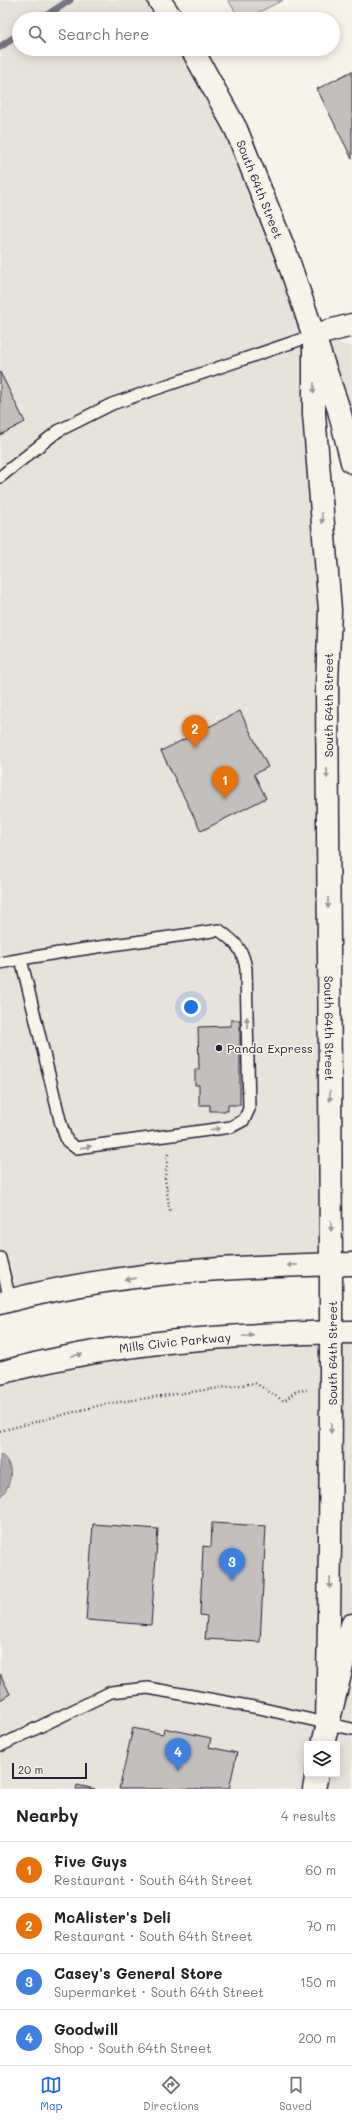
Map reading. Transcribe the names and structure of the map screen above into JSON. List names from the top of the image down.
{
  "streets": {
    "street": ["South 64th Street", "Mills Civic Parkway"]
  },
  "crossings": [
    ["South 64th Street", "Mills Civic Parkway"]
  ],
  "one_way": ["South 64th Street"],
  "places": ["Panda Express"],
  "scale_bar": "20 m",
  "page": {
    "search": "Search here",
    "pins": [
      "2",
      "1",
      "3",
      "4"
    ],
    "scale": "20 m",
    "heading": ["Nearby", "4 results"],
    "list": [
      {
        "mark": "1",
        "name": "Five Guys",
        "note": "Restaurant · South 64th Street",
        "value": "60 m"
      },
      {
        "mark": "2",
        "name": "McAlister's Deli",
        "note": "Restaurant · South 64th Street",
        "value": "70 m"
      },
      {
        "mark": "3",
        "name": "Casey's General Store",
        "note": "Supermarket · South 64th Street",
        "value": "150 m"
      },
      {
        "mark": "4",
        "name": "Goodwill",
        "note": "Shop · South 64th Street",
        "value": "200 m"
      }
    ],
    "nav": ["Map", "Directions", "Saved"]
  }
}
